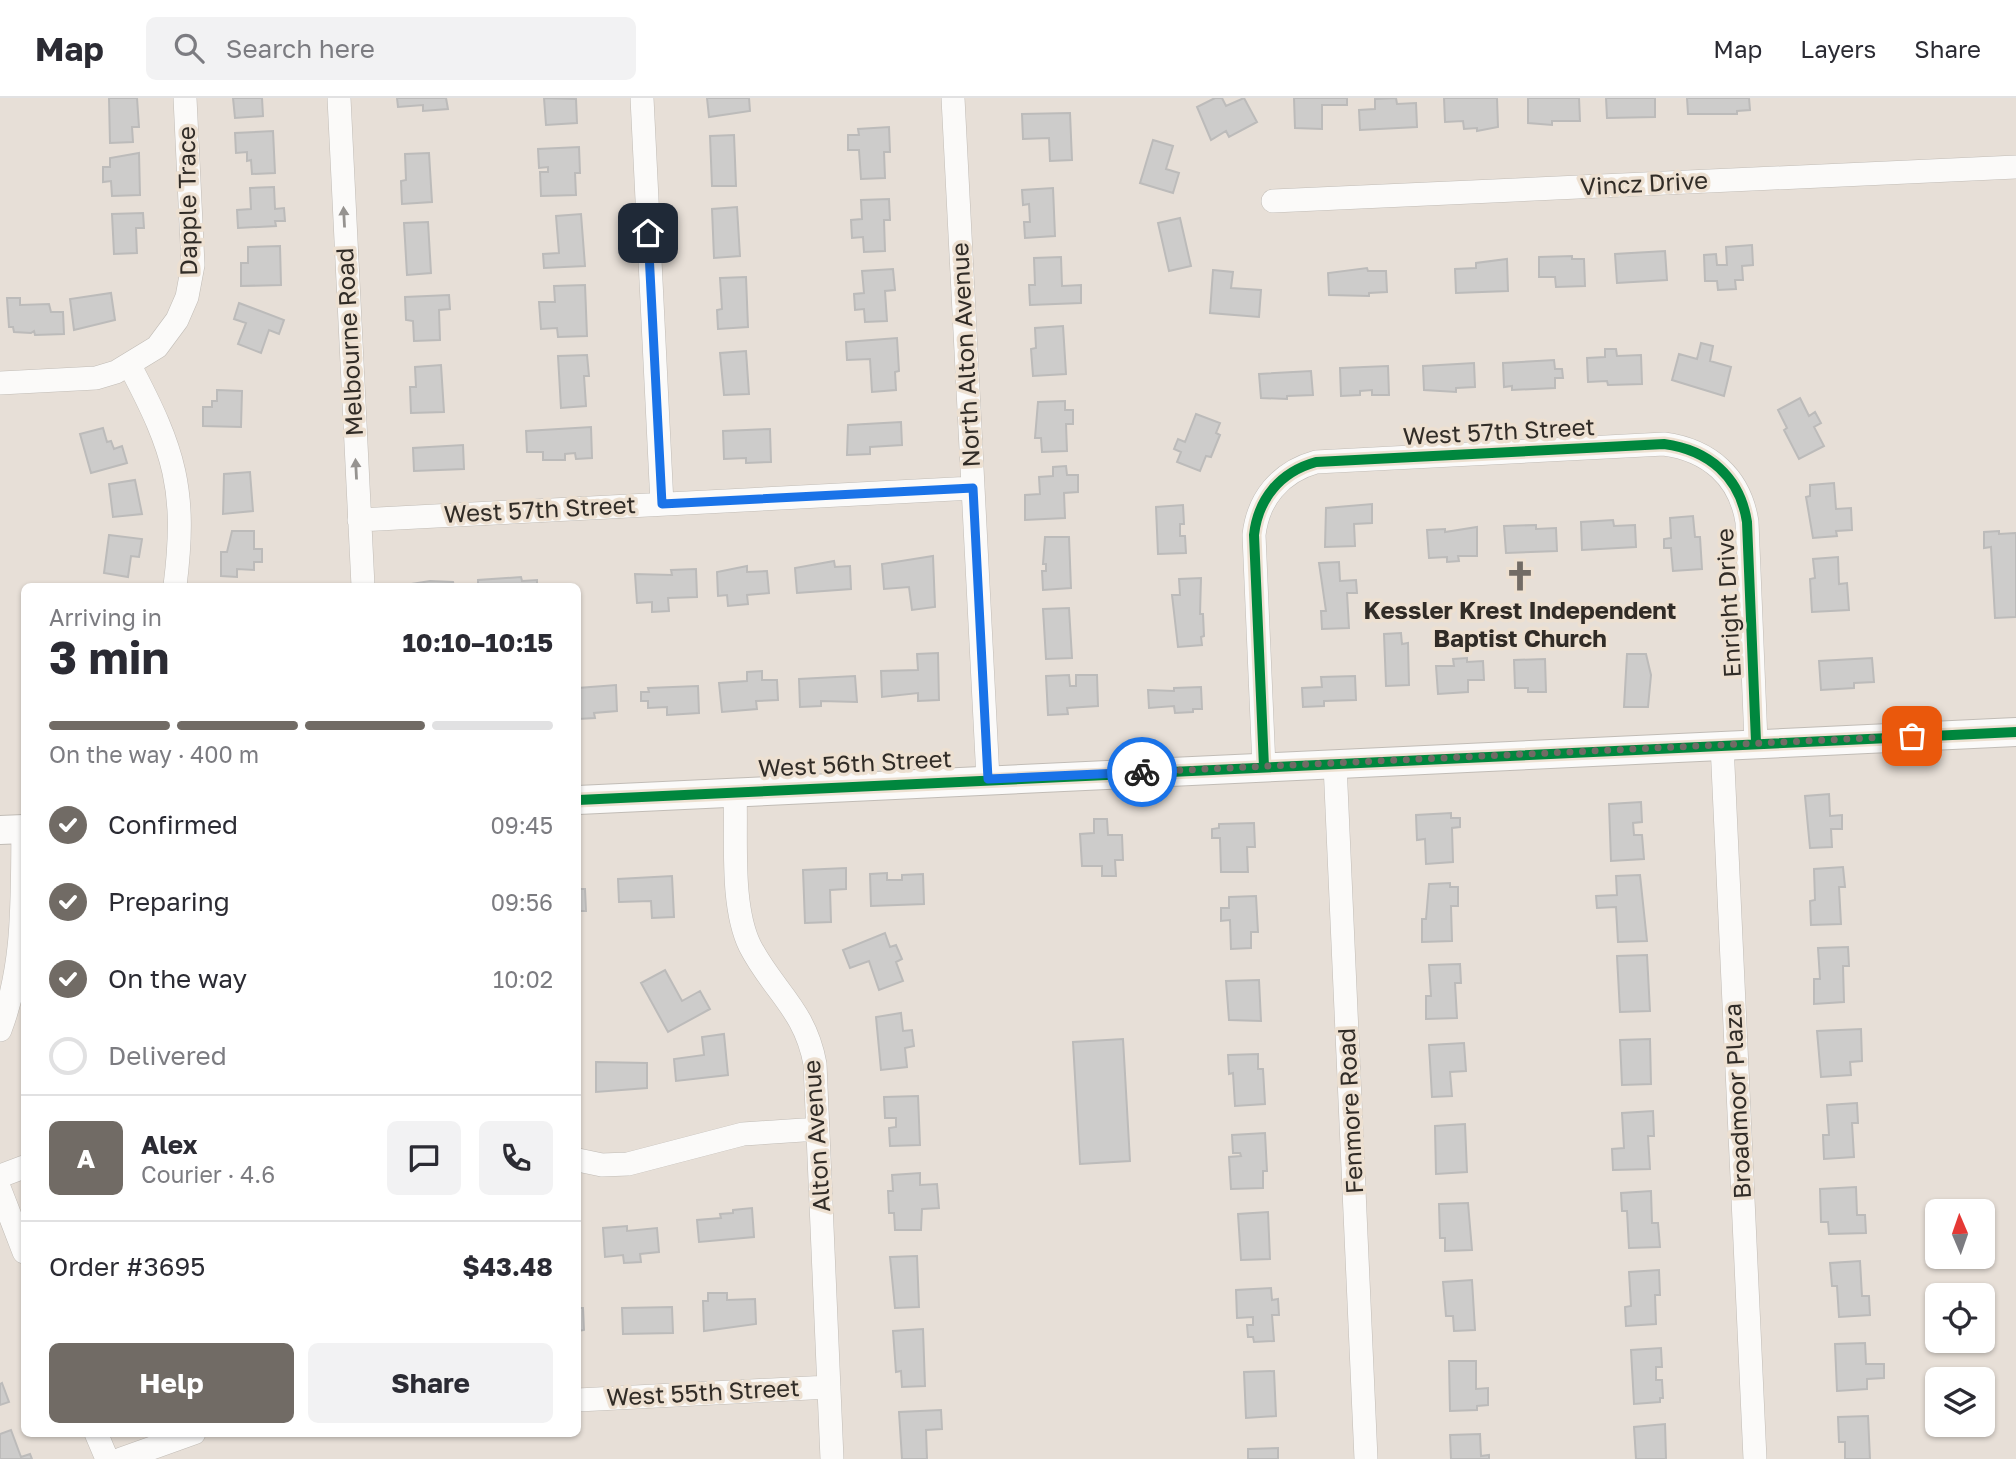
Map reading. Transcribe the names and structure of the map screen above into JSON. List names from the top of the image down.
{
  "streets": {
    "main road": ["West 56th Street"],
    "street": [
      "Vincz Drive",
      "Dapple Trace",
      "Melbourne Road",
      "North Alton Avenue",
      "West 57th Street",
      "Enright Drive",
      "Broadmoor Plaza",
      "Fenmore Road",
      "Alton Avenue",
      "West 55th Street"
    ]
  },
  "crossings": [
    ["Melbourne Road", "West 57th Street"],
    ["North Alton Avenue", "West 57th Street"],
    ["North Alton Avenue", "West 56th Street"],
    ["West 57th Street", "Enright Drive"],
    ["West 57th Street", "West 56th Street"],
    ["Enright Drive", "West 56th Street"],
    ["West 56th Street", "Broadmoor Plaza"],
    ["West 56th Street", "Fenmore Road"],
    ["West 56th Street", "Alton Avenue"],
    ["Alton Avenue", "West 55th Street"]
  ],
  "places": {
    "church": ["Kessler Krest Independent Baptist Church"]
  },
  "north": "top",
  "page": {
    "header": "Map",
    "search": "Search here",
    "nav": ["Map", "Layers", "Share"],
    "heading": ["3 min", "Arriving in", "10:10–10:15"],
    "panel": [
      "Alex",
      "Courier · 4.6",
      "Order #3695",
      "$43.48"
    ],
    "bar": "On the way · 400 m",
    "list": [
      ["Confirmed", "09:45"],
      ["Preparing", "09:56"],
      ["On the way", "10:02"],
      "Delivered"
    ],
    "round": "A",
    "buttons": ["Help", "Share"]
  }
}
